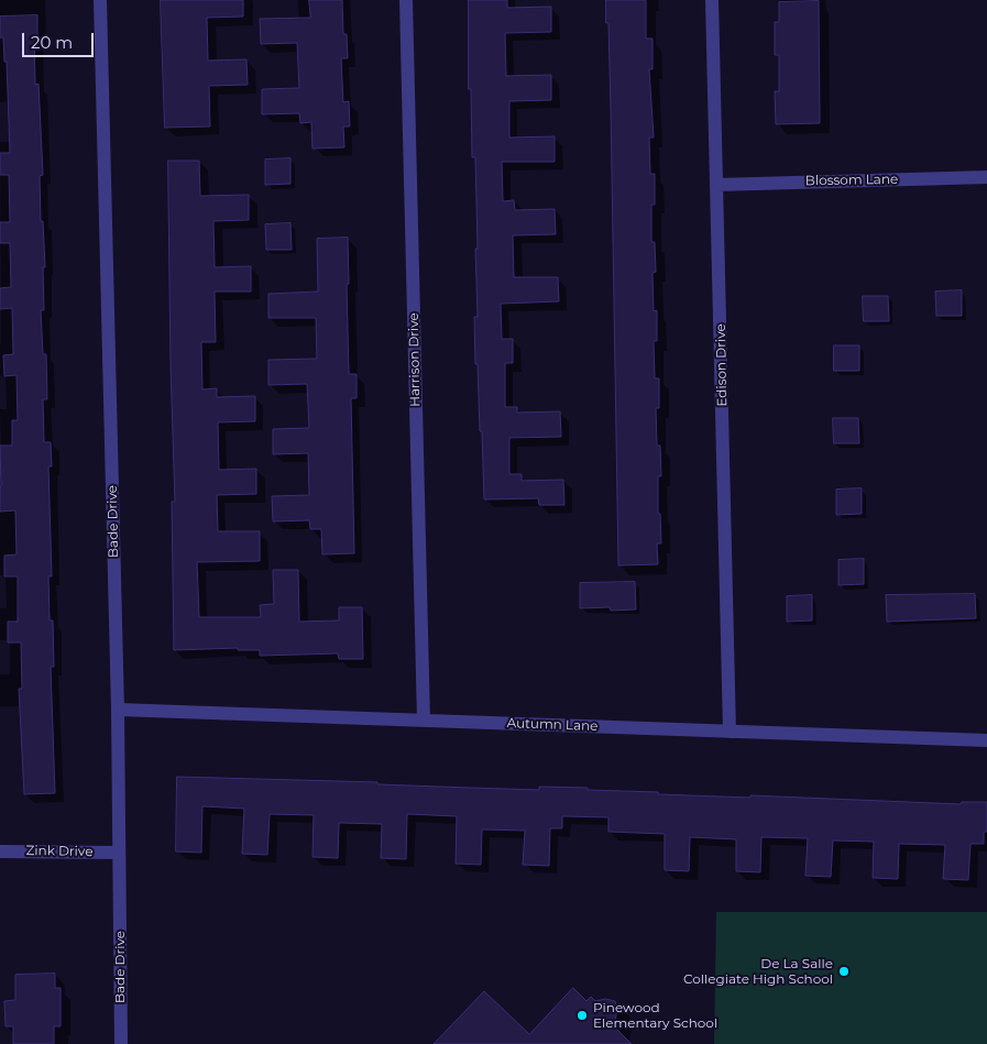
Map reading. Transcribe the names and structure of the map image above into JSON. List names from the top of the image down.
{
  "streets": {
    "street": [
      "Blossom Lane",
      "Harrison Drive",
      "Edison Drive",
      "Bade Drive",
      "Autumn Lane",
      "Zink Drive"
    ]
  },
  "crossings": [
    ["Blossom Lane", "Edison Drive"],
    ["Harrison Drive", "Autumn Lane"],
    ["Edison Drive", "Autumn Lane"],
    ["Bade Drive", "Autumn Lane"],
    ["Bade Drive", "Zink Drive"]
  ],
  "places": ["De La Salle Collegiate High School", "Pinewood Elementary School"],
  "scale_bar": "20 m"
}
